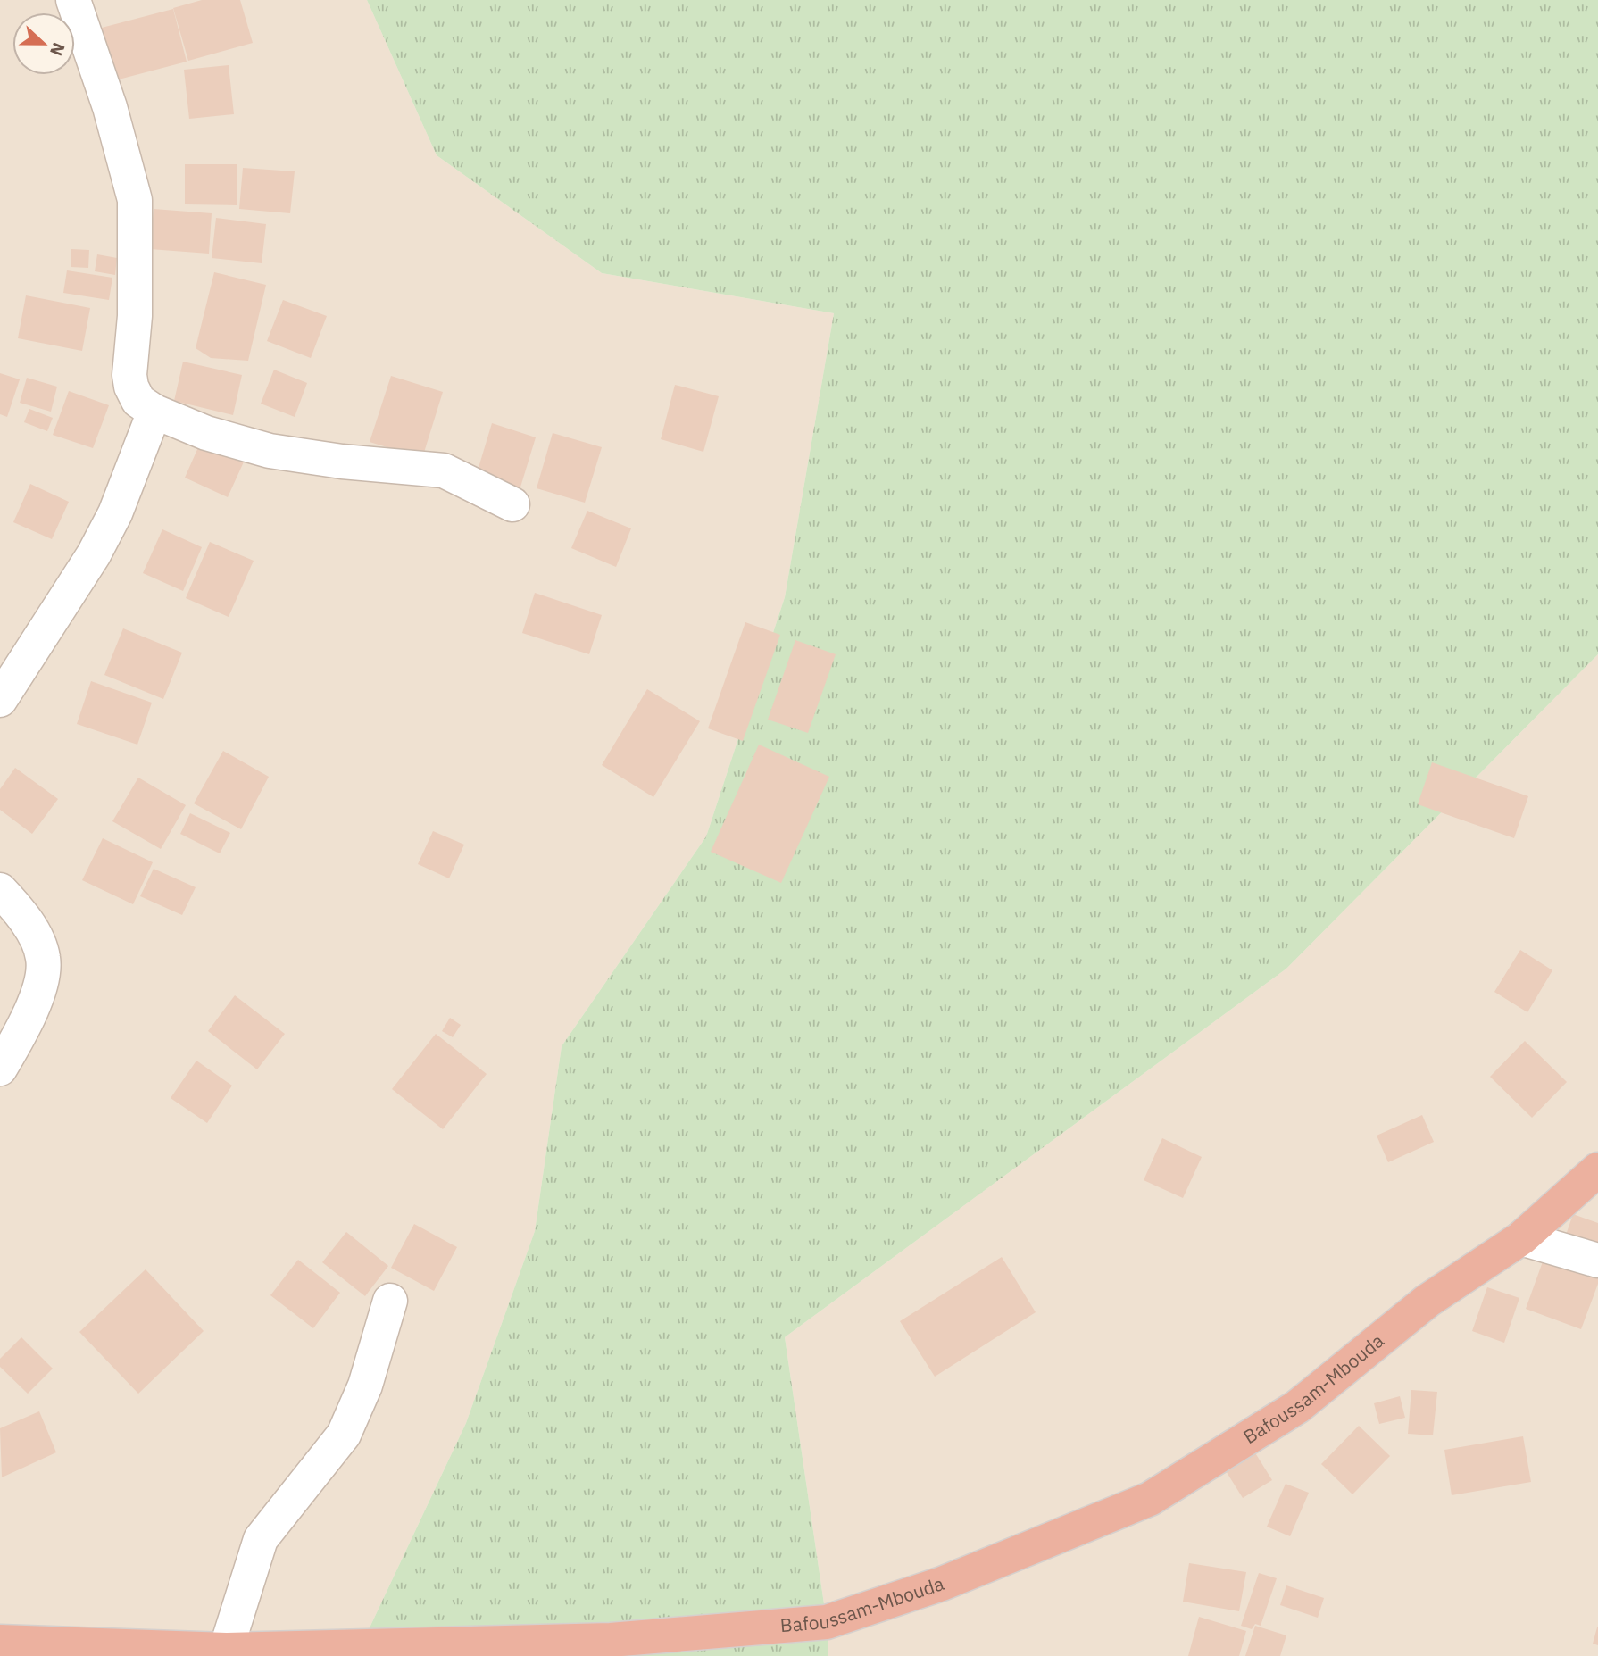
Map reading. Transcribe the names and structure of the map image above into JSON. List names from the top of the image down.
{
  "streets": {
    "highway": ["Bafoussam-Mbouda"]
  },
  "north": "right"
}
